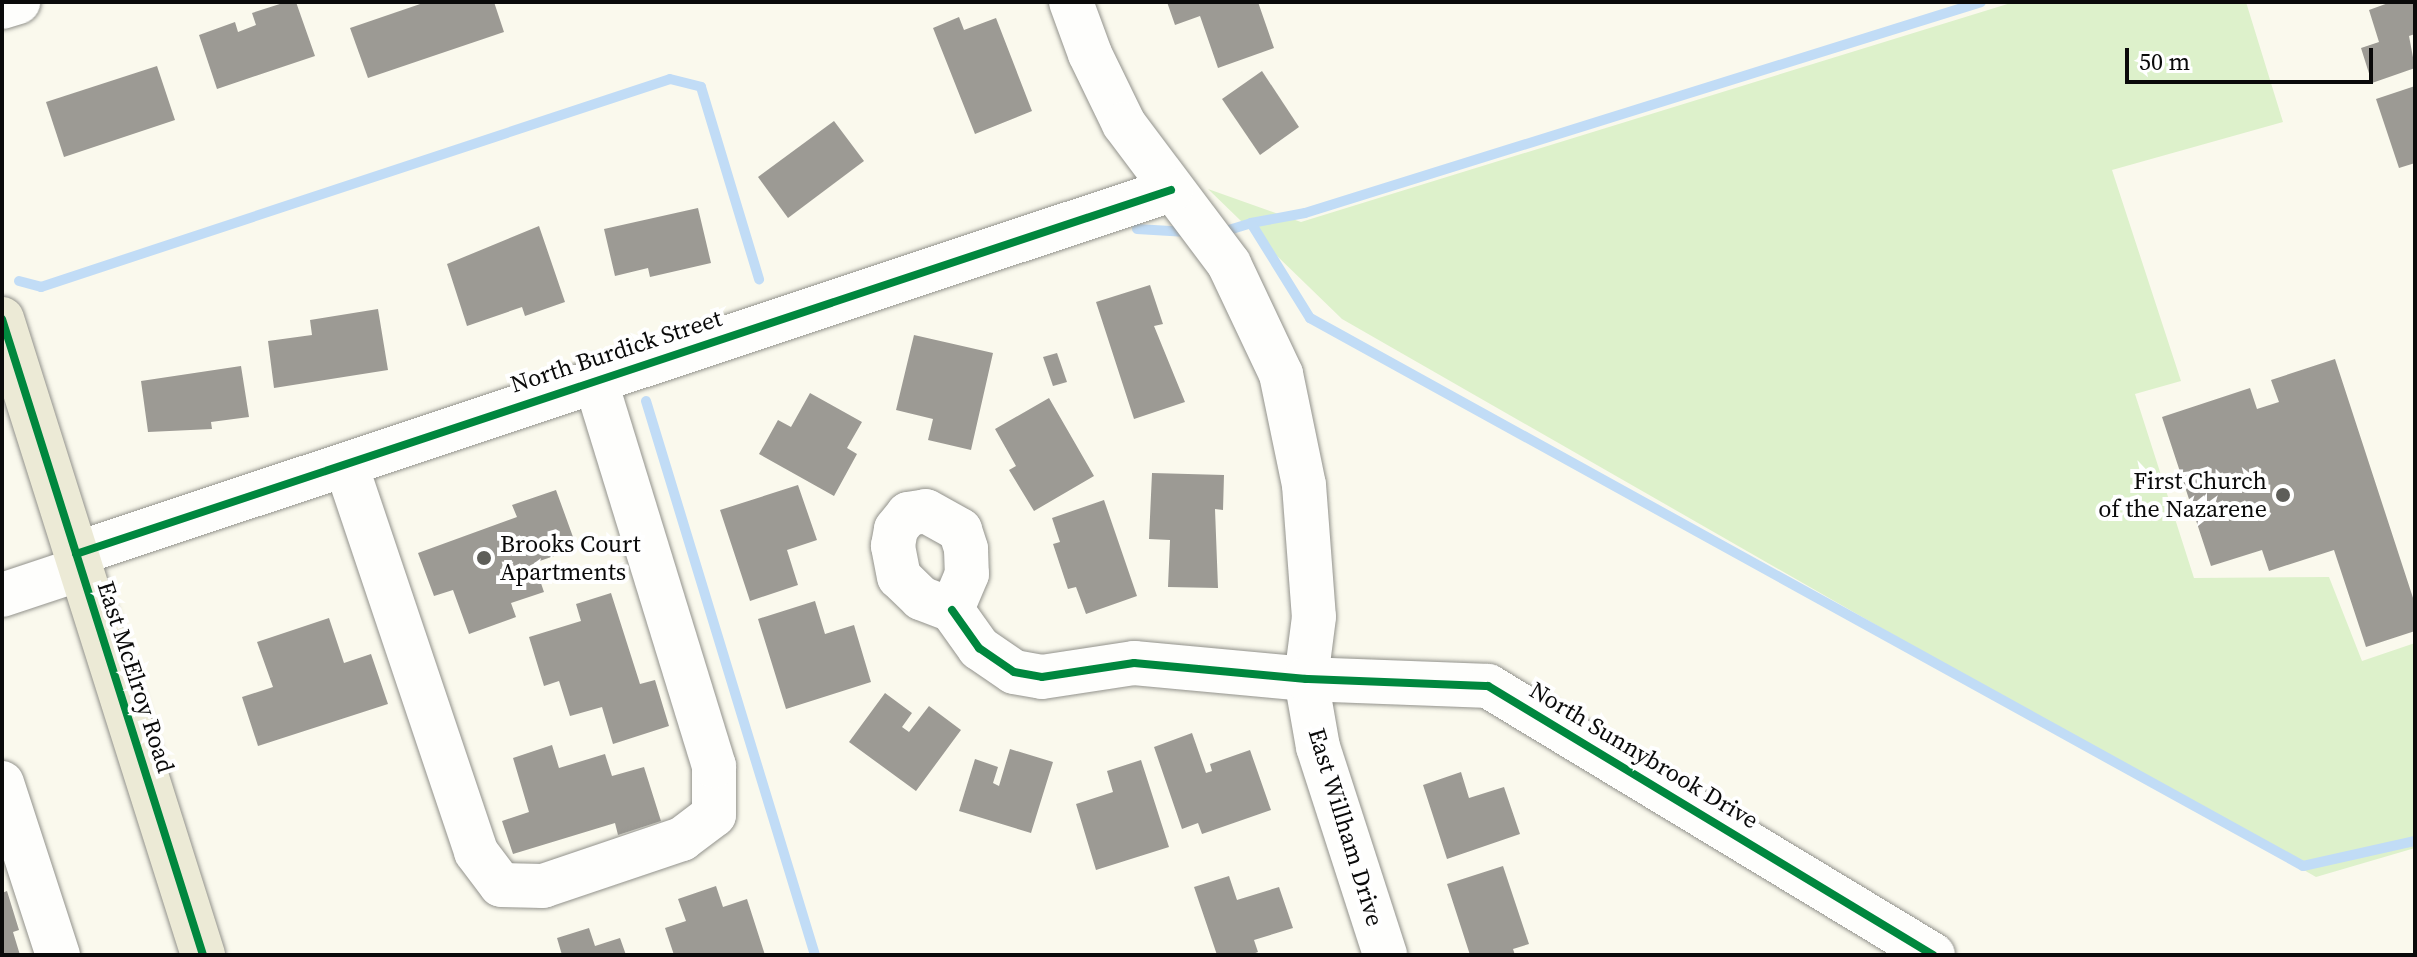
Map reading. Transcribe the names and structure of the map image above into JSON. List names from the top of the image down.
{
  "streets": {
    "main road": ["East McElroy Road"],
    "street": ["North Burdick Street", "North Sunnybrook Drive", "East Willham Drive"]
  },
  "crossings": [
    ["North Burdick Street", "East McElroy Road"],
    ["North Burdick Street", "East Willham Drive"],
    ["North Sunnybrook Drive", "East Willham Drive"]
  ],
  "places": ["First Church of the Nazarene", "Brooks Court Apartments"],
  "scale_bar": "50 m"
}
